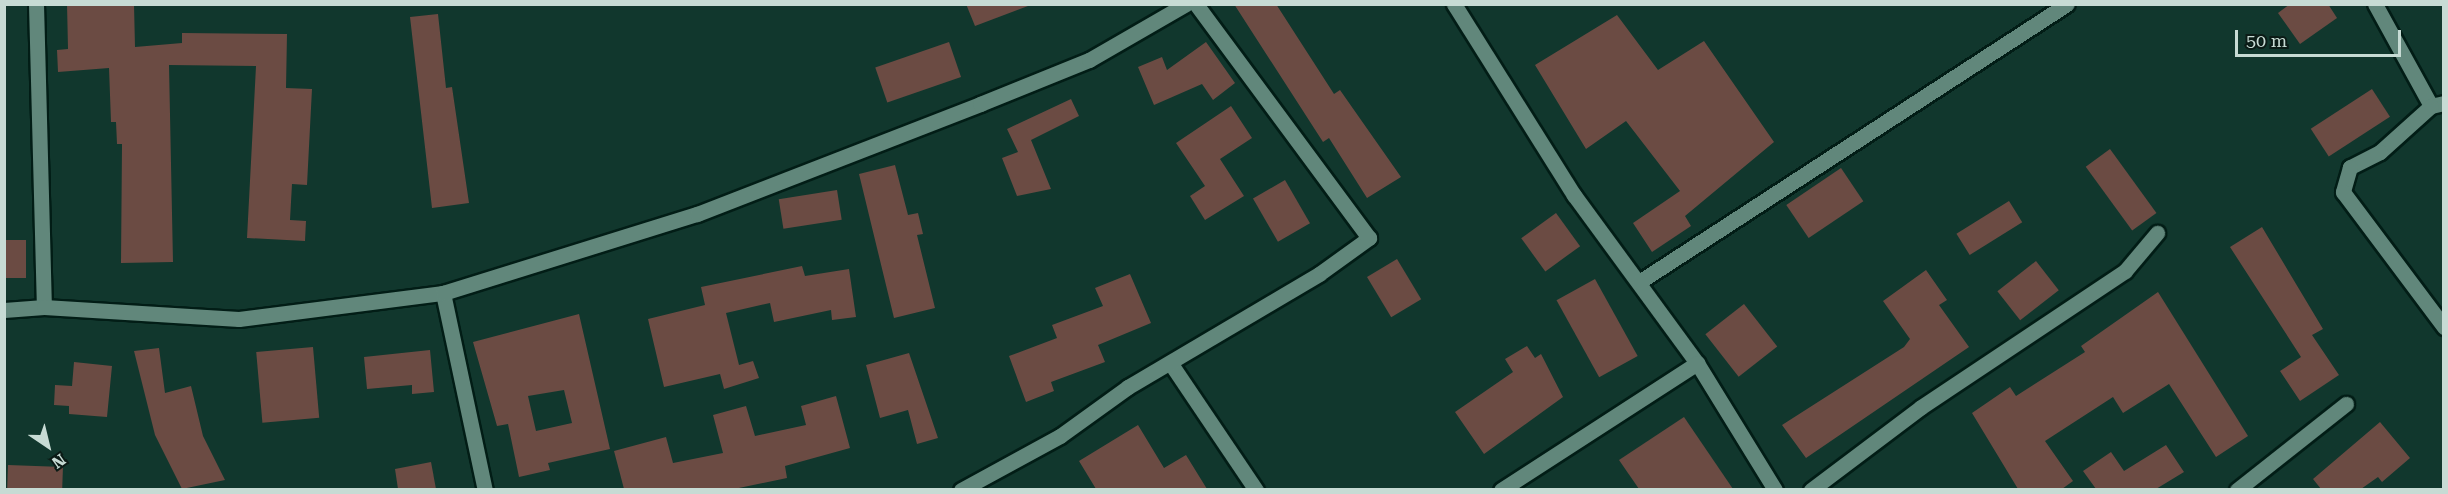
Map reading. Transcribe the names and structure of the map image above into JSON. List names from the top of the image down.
{
  "scale_bar": "50 m",
  "north": "bottom right"
}
